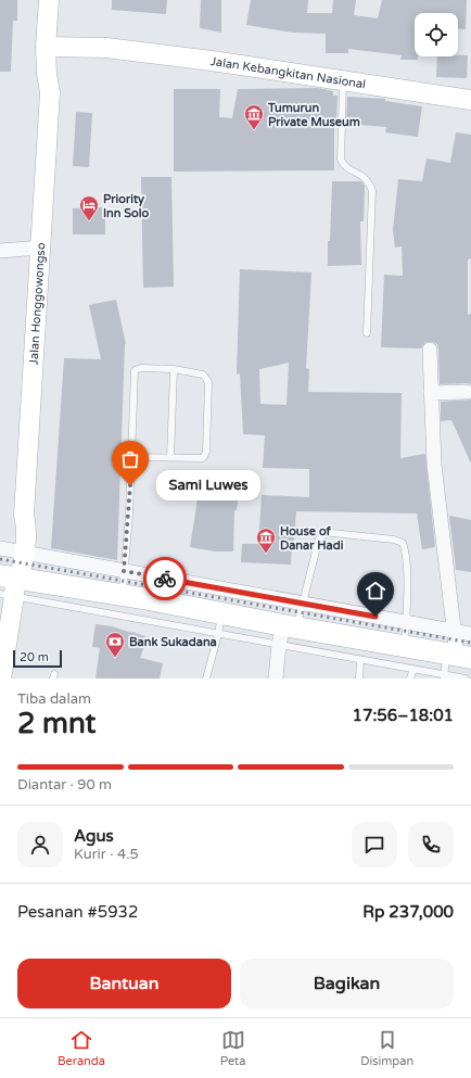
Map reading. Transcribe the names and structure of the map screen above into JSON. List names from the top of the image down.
{
  "streets": {
    "main road": ["Jalan Kebangkitan Nasional", "Jalan Honggowongso"]
  },
  "crossings": [
    ["Jalan Kebangkitan Nasional", "Jalan Honggowongso"]
  ],
  "places": {
    "museum": ["Tumurun Private Museum", "House of Danar Hadi"],
    "hotel": ["Priority Inn Solo"],
    "other": ["Sami Luwes"],
    "bank": ["Bank Sukadana"]
  },
  "scale_bar": "20 m",
  "page": {
    "bubble": "Sami Luwes",
    "scale": "20 m",
    "heading": ["2 mnt", "Tiba dalam", "17:56–18:01"],
    "panel": [
      "Agus",
      "Kurir · 4.5",
      "Pesanan #5932",
      "Rp 237,000"
    ],
    "bar": "Diantar · 90 m",
    "buttons": ["Bantuan", "Bagikan"],
    "tabs": ["Beranda", "Peta", "Disimpan"]
  }
}
